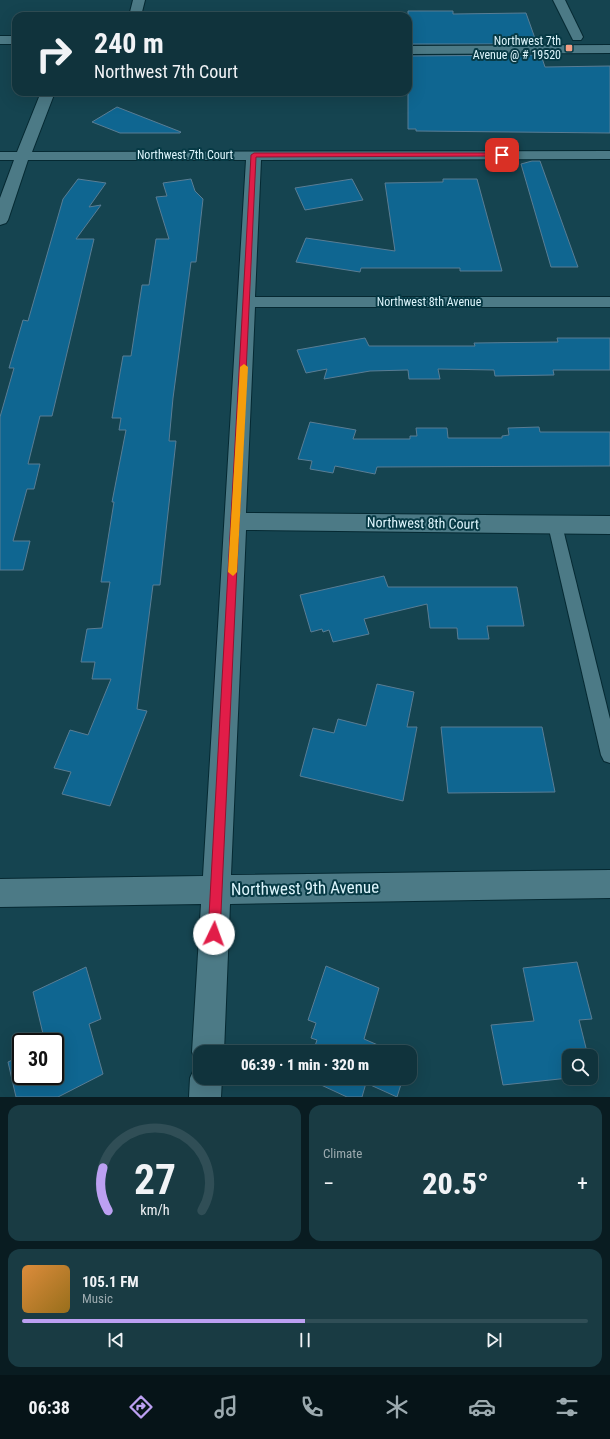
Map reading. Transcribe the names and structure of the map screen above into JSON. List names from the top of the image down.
{
  "streets": {
    "street": [
      "Northwest 7th Court",
      "Northwest 8th Avenue",
      "Northwest 8th Court",
      "Northwest 9th Avenue"
    ]
  },
  "places": {
    "transit": ["Northwest 7th Avenue @ # 19520"]
  },
  "page": {
    "turn": ["240 m", "Northwest 7th Court"],
    "limit": "30",
    "trip": "06:39 · 1 min · 320 m",
    "tile": "Climate",
    "heat": ["−", "20.5°", "+"],
    "song": ["105.1 FM", "Music"],
    "tabs": "06:38",
    "gauge": ["27", "km/h"]
  }
}
